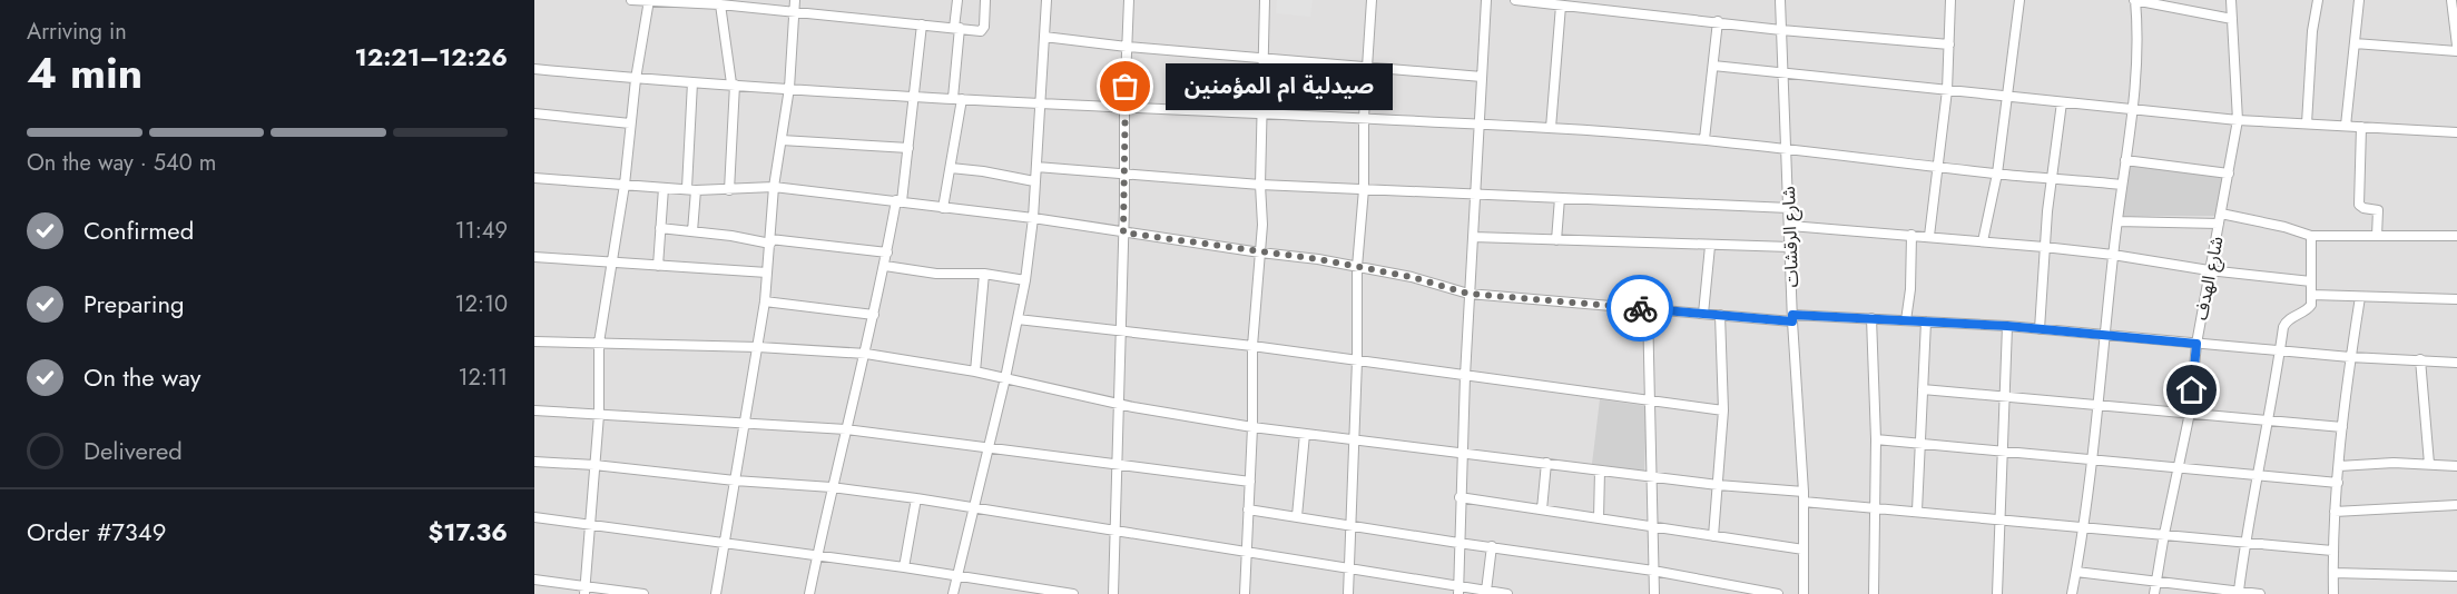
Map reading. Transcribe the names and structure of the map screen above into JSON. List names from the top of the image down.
{
  "streets": {
    "street": ["شارع الرقشات", "شارع الهدف"]
  },
  "places": ["صيدلية ام المؤمنين"],
  "page": {
    "heading": ["4 min", "Arriving in", "12:21–12:26"],
    "panel": ["Order #7349", "$17.36"],
    "bubble": "صيدلية ام المؤمنين",
    "bar": "On the way · 540 m",
    "list": [
      ["Confirmed", "11:49"],
      ["Preparing", "12:10"],
      ["On the way", "12:11"],
      "Delivered"
    ]
  }
}
